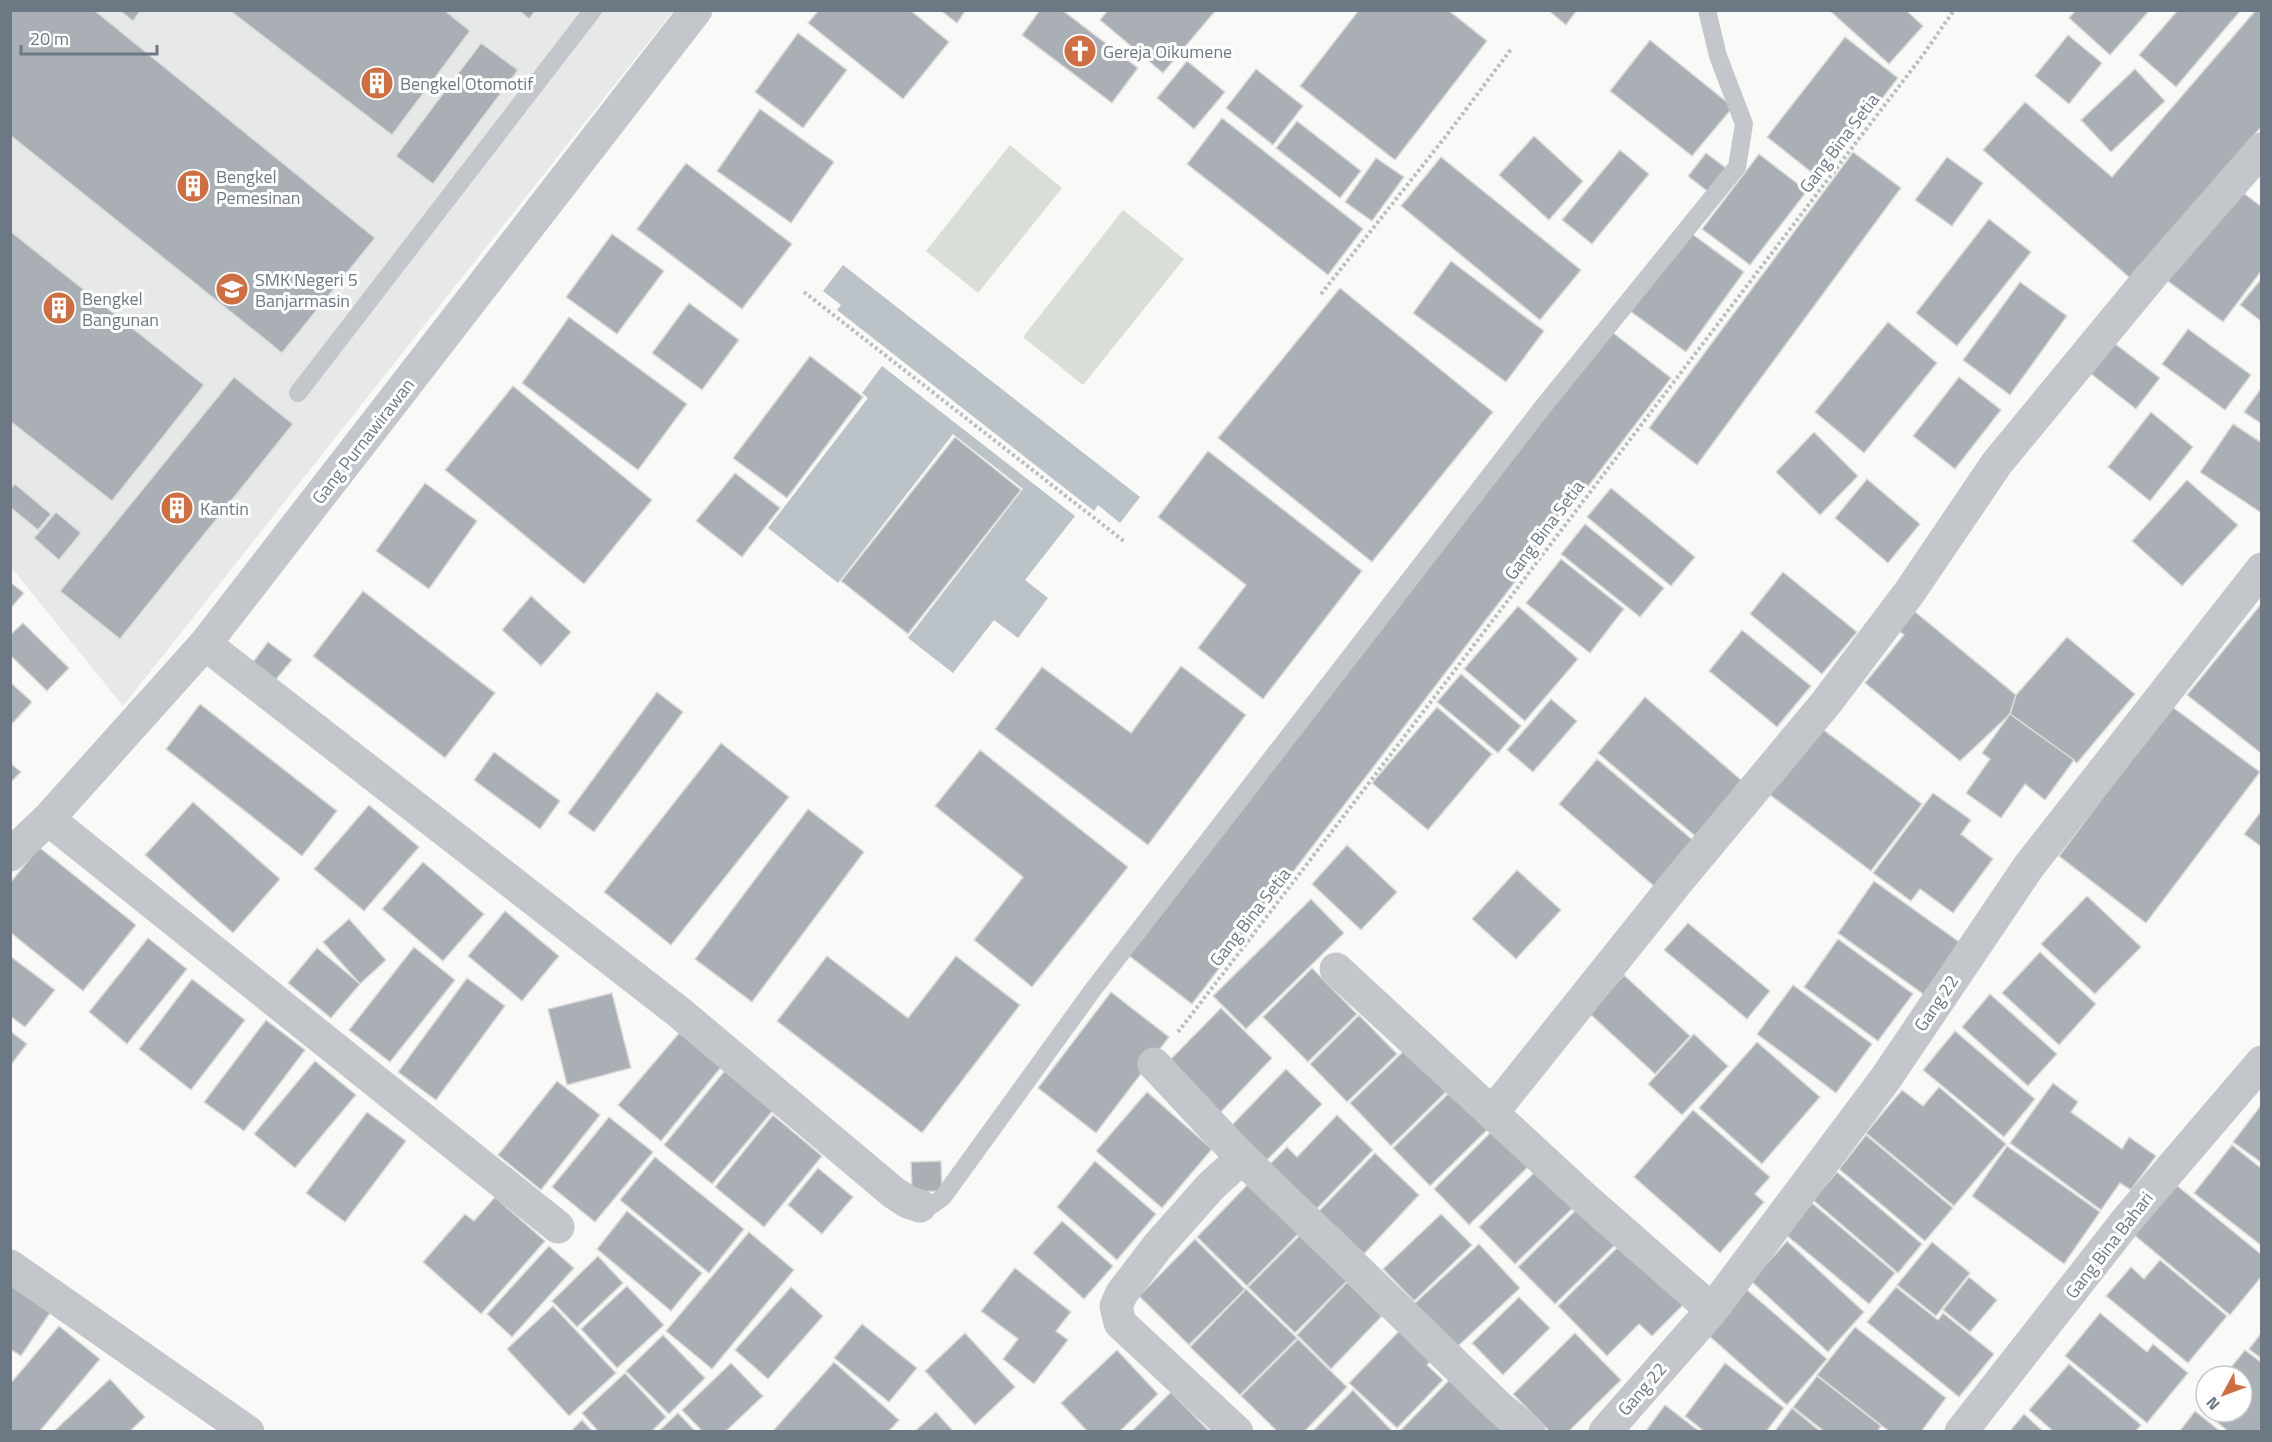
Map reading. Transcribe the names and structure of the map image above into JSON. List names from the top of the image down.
{
  "streets": {
    "street": ["Gang Purnawirawan", "Gang 22", "Gang Bina Bahari"],
    "path": ["Gang Bina Setia"]
  },
  "places": {
    "church": ["Gereja Oikumene"],
    "building": [
      "Bengkel Otomotif",
      "Bengkel Pemesinan",
      "Bengkel Bangunan",
      "Kantin"
    ],
    "school or university": ["SMK Negeri 5 Banjarmasin"]
  },
  "scale_bar": "20 m",
  "north": "bottom left"
}
